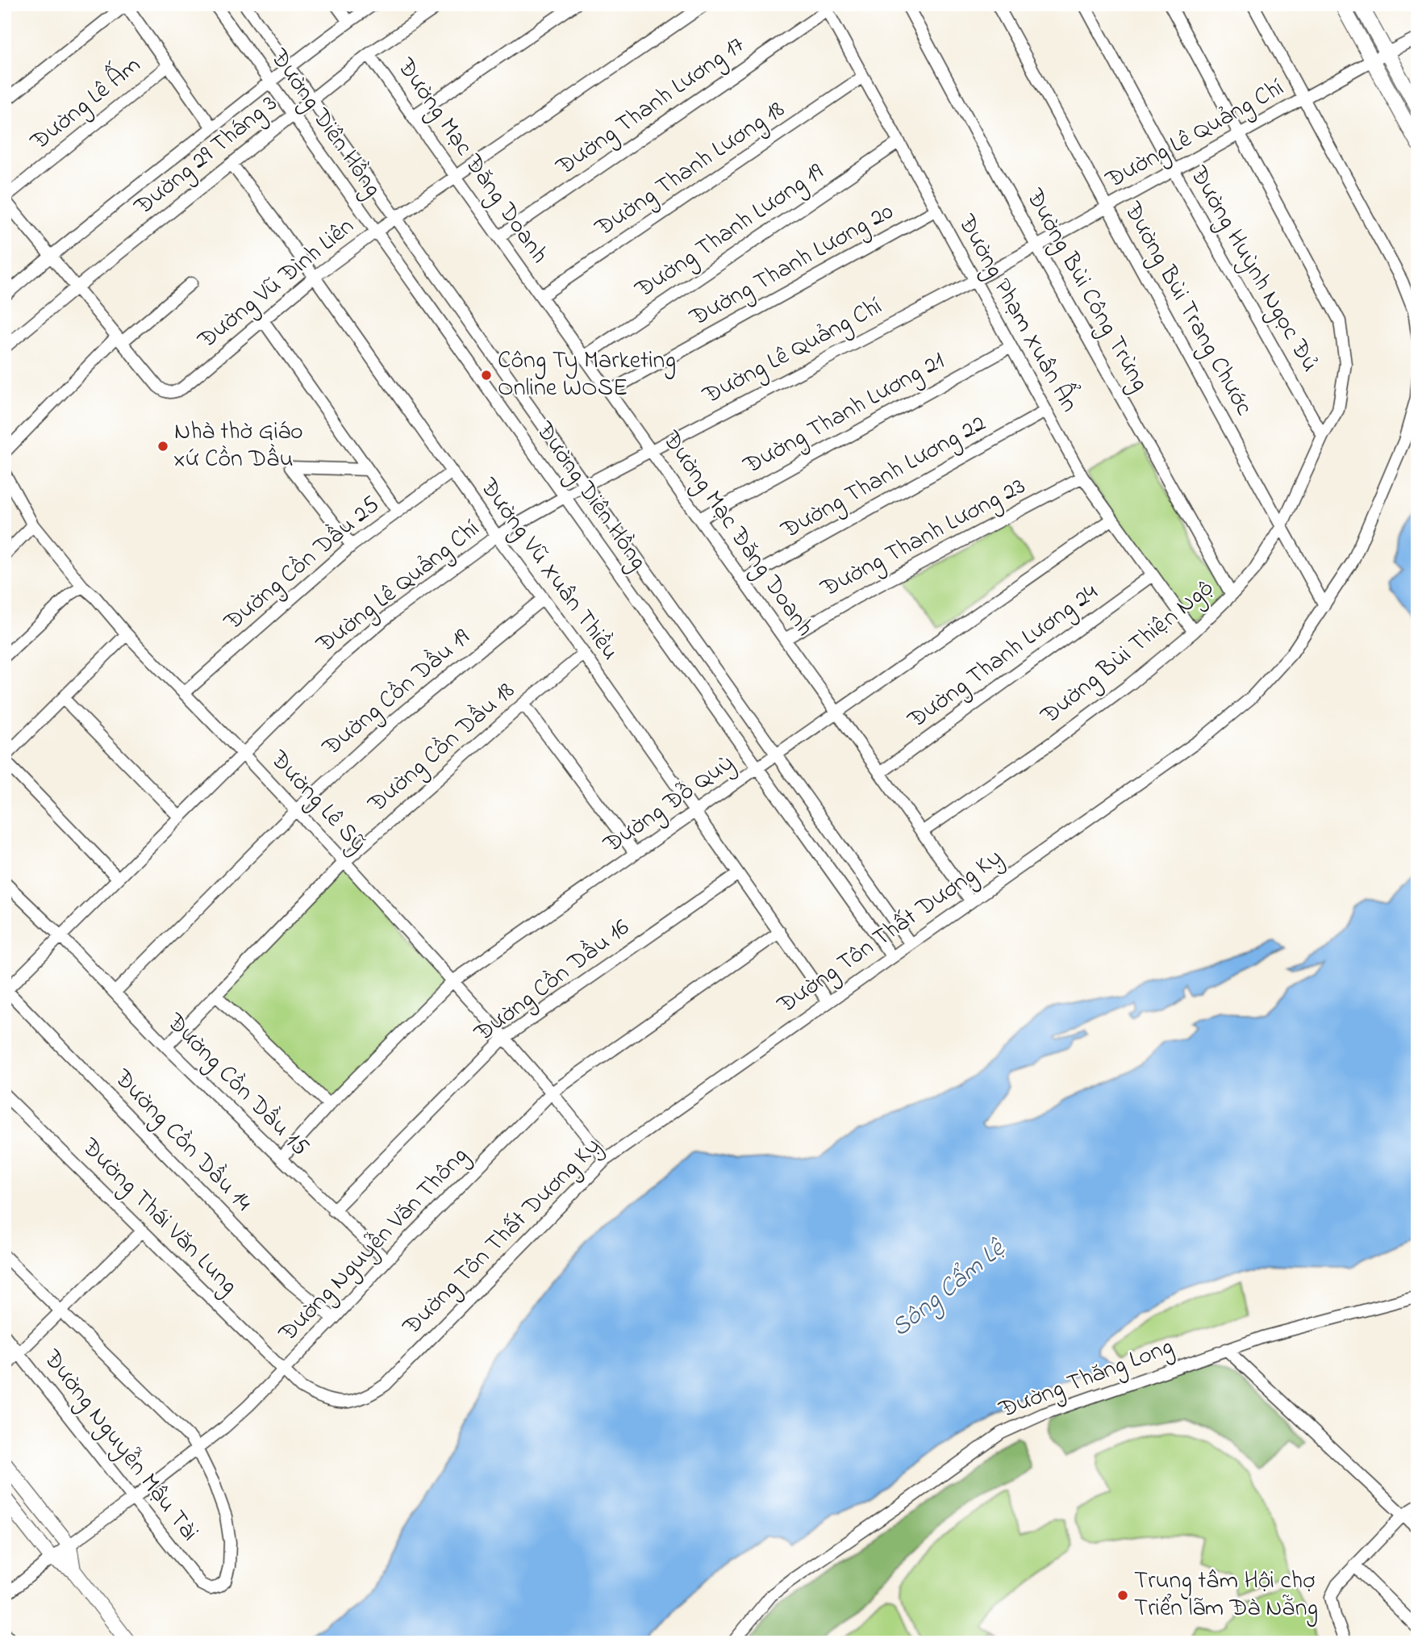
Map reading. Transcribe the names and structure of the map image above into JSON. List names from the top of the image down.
{
  "streets": {
    "street": [
      "Đường Lê Ấm",
      "Đường Thanh Lương 17",
      "Đường Diên Hồng",
      "Đường Lê Quảng Chí",
      "Đường 29 Tháng 3",
      "Đường Mạc Đăng Doanh",
      "Đường Thanh Lương 18",
      "Đường Thanh Lương 19",
      "Đường Thanh Lương 20",
      "Đường Huỳnh Ngọc Đủ",
      "Đường Vũ Đình Liên",
      "Đường Bùi Công Trừng",
      "Đường Bùi Trang Chước",
      "Đường Phạm Xuân Ẩn",
      "Đường Thanh Lương 21",
      "Đường Thanh Lương 22",
      "Đường Thanh Lương 23",
      "Đường Cồn Dầu 25",
      "Đường Vũ Xuân Thiều",
      "Đường Bùi Thiện Ngộ",
      "Đường Thanh Lương 24",
      "Đường Cồn Dầu 19",
      "Đường Cồn Dầu 18",
      "Đường Lê Sỹ",
      "Đường Đỗ Quỳ",
      "Đường Tôn Thất Dương Kỵ",
      "Đường Cồn Dầu 16",
      "Đường Cồn Dầu 15",
      "Đường Cồn Dầu 14",
      "Đường Thái Văn Lung",
      "Đường Nguyễn Văn Thông",
      "Đường Thăng Long",
      "Đường Nguyễn Mậu Tài"
    ]
  },
  "crossings": [
    ["Đường Lê Ấm", "Đường Vũ Đình Liên"],
    ["Đường Thanh Lương 17", "Đường Mạc Đăng Doanh"],
    ["Đường Thanh Lương 17", "Đường Phạm Xuân Ẩn"],
    ["Đường Diên Hồng", "Đường Lê Quảng Chí"],
    ["Đường Diên Hồng", "Đường 29 Tháng 3"],
    ["Đường Diên Hồng", "Đường Vũ Đình Liên"],
    ["Đường Diên Hồng", "Đường Đỗ Quỳ"],
    ["Đường Diên Hồng", "Đường Tôn Thất Dương Kỵ"],
    ["Đường Lê Quảng Chí", "Đường Mạc Đăng Doanh"],
    ["Đường Lê Quảng Chí", "Đường Huỳnh Ngọc Đủ"],
    ["Đường Lê Quảng Chí", "Đường Bùi Công Trừng"],
    ["Đường Lê Quảng Chí", "Đường Bùi Trang Chước"],
    ["Đường Lê Quảng Chí", "Đường Phạm Xuân Ẩn"],
    ["Đường Lê Quảng Chí", "Đường Vũ Xuân Thiều"],
    ["Đường Lê Quảng Chí", "Đường Bùi Thiện Ngộ"],
    ["Đường Lê Quảng Chí", "Đường Lê Sỹ"],
    ["Đường Lê Quảng Chí", "Đường Cồn Dầu 15"],
    ["Đường Lê Quảng Chí", "Đường Cồn Dầu 14"],
    ["Đường 29 Tháng 3", "Đường Mạc Đăng Doanh"],
    ["Đường 29 Tháng 3", "Đường Vũ Đình Liên"],
    ["Đường 29 Tháng 3", "Đường Vũ Xuân Thiều"],
    ["Đường Mạc Đăng Doanh", "Đường Thanh Lương 18"],
    ["Đường Mạc Đăng Doanh", "Đường Thanh Lương 19"],
    ["Đường Mạc Đăng Doanh", "Đường Thanh Lương 20"],
    ["Đường Mạc Đăng Doanh", "Đường Vũ Đình Liên"],
    ["Đường Mạc Đăng Doanh", "Đường Thanh Lương 21"],
    ["Đường Mạc Đăng Doanh", "Đường Thanh Lương 22"],
    ["Đường Mạc Đăng Doanh", "Đường Thanh Lương 23"],
    ["Đường Mạc Đăng Doanh", "Đường Bùi Thiện Ngộ"],
    ["Đường Mạc Đăng Doanh", "Đường Thanh Lương 24"],
    ["Đường Mạc Đăng Doanh", "Đường Đỗ Quỳ"],
    ["Đường Mạc Đăng Doanh", "Đường Tôn Thất Dương Kỵ"],
    ["Đường Thanh Lương 18", "Đường Phạm Xuân Ẩn"],
    ["Đường Thanh Lương 19", "Đường Phạm Xuân Ẩn"],
    ["Đường Thanh Lương 20", "Đường Phạm Xuân Ẩn"],
    ["Đường Huỳnh Ngọc Đủ", "Đường Bùi Thiện Ngộ"],
    ["Đường Vũ Đình Liên", "Đường Vũ Xuân Thiều"],
    ["Đường Bùi Công Trừng", "Đường Bùi Thiện Ngộ"],
    ["Đường Bùi Trang Chước", "Đường Bùi Thiện Ngộ"],
    ["Đường Bùi Trang Chước", "Đường Tôn Thất Dương Kỵ"],
    ["Đường Phạm Xuân Ẩn", "Đường Thanh Lương 21"],
    ["Đường Phạm Xuân Ẩn", "Đường Thanh Lương 22"],
    ["Đường Phạm Xuân Ẩn", "Đường Thanh Lương 23"],
    ["Đường Phạm Xuân Ẩn", "Đường Bùi Thiện Ngộ"],
    ["Đường Phạm Xuân Ẩn", "Đường Thanh Lương 24"],
    ["Đường Phạm Xuân Ẩn", "Đường Đỗ Quỳ"],
    ["Đường Cồn Dầu 25", "Đường Vũ Xuân Thiều"],
    ["Đường Cồn Dầu 25", "Đường Lê Sỹ"],
    ["Đường Vũ Xuân Thiều", "Đường Cồn Dầu 19"],
    ["Đường Vũ Xuân Thiều", "Đường Cồn Dầu 18"],
    ["Đường Vũ Xuân Thiều", "Đường Đỗ Quỳ"],
    ["Đường Vũ Xuân Thiều", "Đường Tôn Thất Dương Kỵ"],
    ["Đường Vũ Xuân Thiều", "Đường Cồn Dầu 16"],
    ["Đường Vũ Xuân Thiều", "Đường Nguyễn Văn Thông"],
    ["Đường Cồn Dầu 19", "Đường Lê Sỹ"],
    ["Đường Cồn Dầu 19", "Đường Cồn Dầu 15"],
    ["Đường Cồn Dầu 18", "Đường Lê Sỹ"],
    ["Đường Cồn Dầu 18", "Đường Cồn Dầu 15"],
    ["Đường Lê Sỹ", "Đường Đỗ Quỳ"],
    ["Đường Lê Sỹ", "Đường Tôn Thất Dương Kỵ"],
    ["Đường Lê Sỹ", "Đường Cồn Dầu 16"],
    ["Đường Lê Sỹ", "Đường Nguyễn Văn Thông"],
    ["Đường Đỗ Quỳ", "Đường Cồn Dầu 15"],
    ["Đường Tôn Thất Dương Kỵ", "Đường Thái Văn Lung"],
    ["Đường Tôn Thất Dương Kỵ", "Đường Nguyễn Văn Thông"],
    ["Đường Cồn Dầu 16", "Đường Cồn Dầu 15"],
    ["Đường Cồn Dầu 15", "Đường Nguyễn Văn Thông"],
    ["Đường Cồn Dầu 14", "Đường Nguyễn Văn Thông"],
    ["Đường Thái Văn Lung", "Đường Nguyễn Văn Thông"],
    ["Đường Nguyễn Văn Thông", "Đường Nguyễn Mậu Tài"]
  ],
  "water": ["Sông Cẩm Lệ"],
  "places": ["Công Ty Marketing Online WOSE", "Nhà thờ Giáo xứ Cồn Dầu", "Trung tâm Hội chợ Triển lãm Đà Nẵng"]
}
